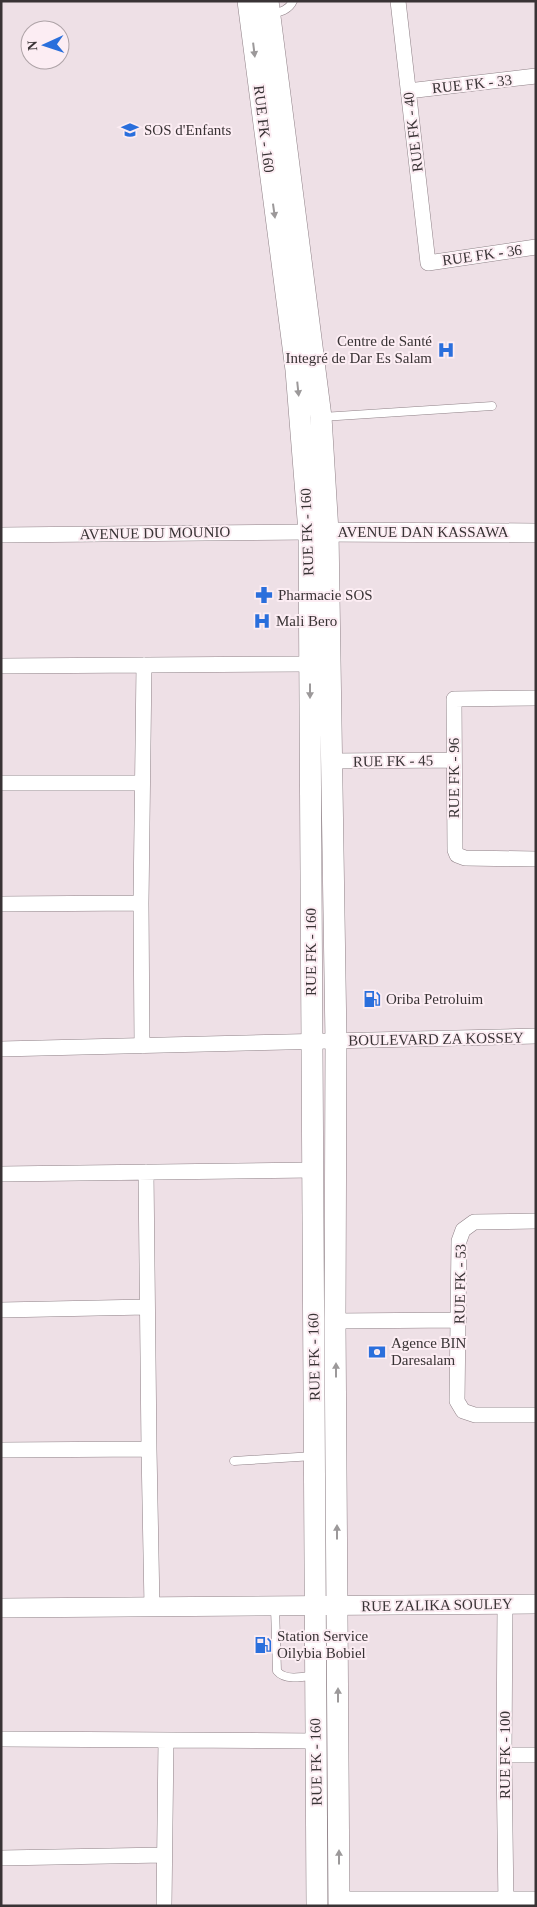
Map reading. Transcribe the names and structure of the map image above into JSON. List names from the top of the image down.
{
  "streets": {
    "main road": ["RUE FK - 160"],
    "street": [
      "RUE FK - 33",
      "RUE FK - 40",
      "RUE FK - 36",
      "AVENUE DAN KASSAWA",
      "AVENUE DU MOUNIO",
      "RUE FK - 45",
      "RUE FK - 96",
      "BOULEVARD ZA KOSSEY",
      "RUE FK - 53",
      "RUE ZALIKA SOULEY",
      "RUE FK - 100"
    ]
  },
  "crossings": [
    ["RUE FK - 33", "RUE FK - 40"],
    ["RUE FK - 160", "AVENUE DAN KASSAWA"],
    ["RUE FK - 160", "AVENUE DU MOUNIO"],
    ["RUE FK - 160", "RUE FK - 45"],
    ["RUE FK - 160", "BOULEVARD ZA KOSSEY"],
    ["RUE FK - 160", "RUE ZALIKA SOULEY"],
    ["RUE FK - 40", "RUE FK - 36"],
    ["AVENUE DAN KASSAWA", "AVENUE DU MOUNIO"],
    ["RUE FK - 45", "RUE FK - 96"],
    ["RUE ZALIKA SOULEY", "RUE FK - 100"]
  ],
  "places": {
    "school or university": ["SOS d'Enfants"],
    "hospital": ["Centre de Santé Integré de Dar Es Salam", "Mali Bero"],
    "pharmacy": ["Pharmacie SOS"],
    "fuel station": ["Oriba Petroluim", "Station Service Oilybia Bobiel"],
    "bank": ["Agence BIN Daresalam"]
  },
  "north": "left"
}
